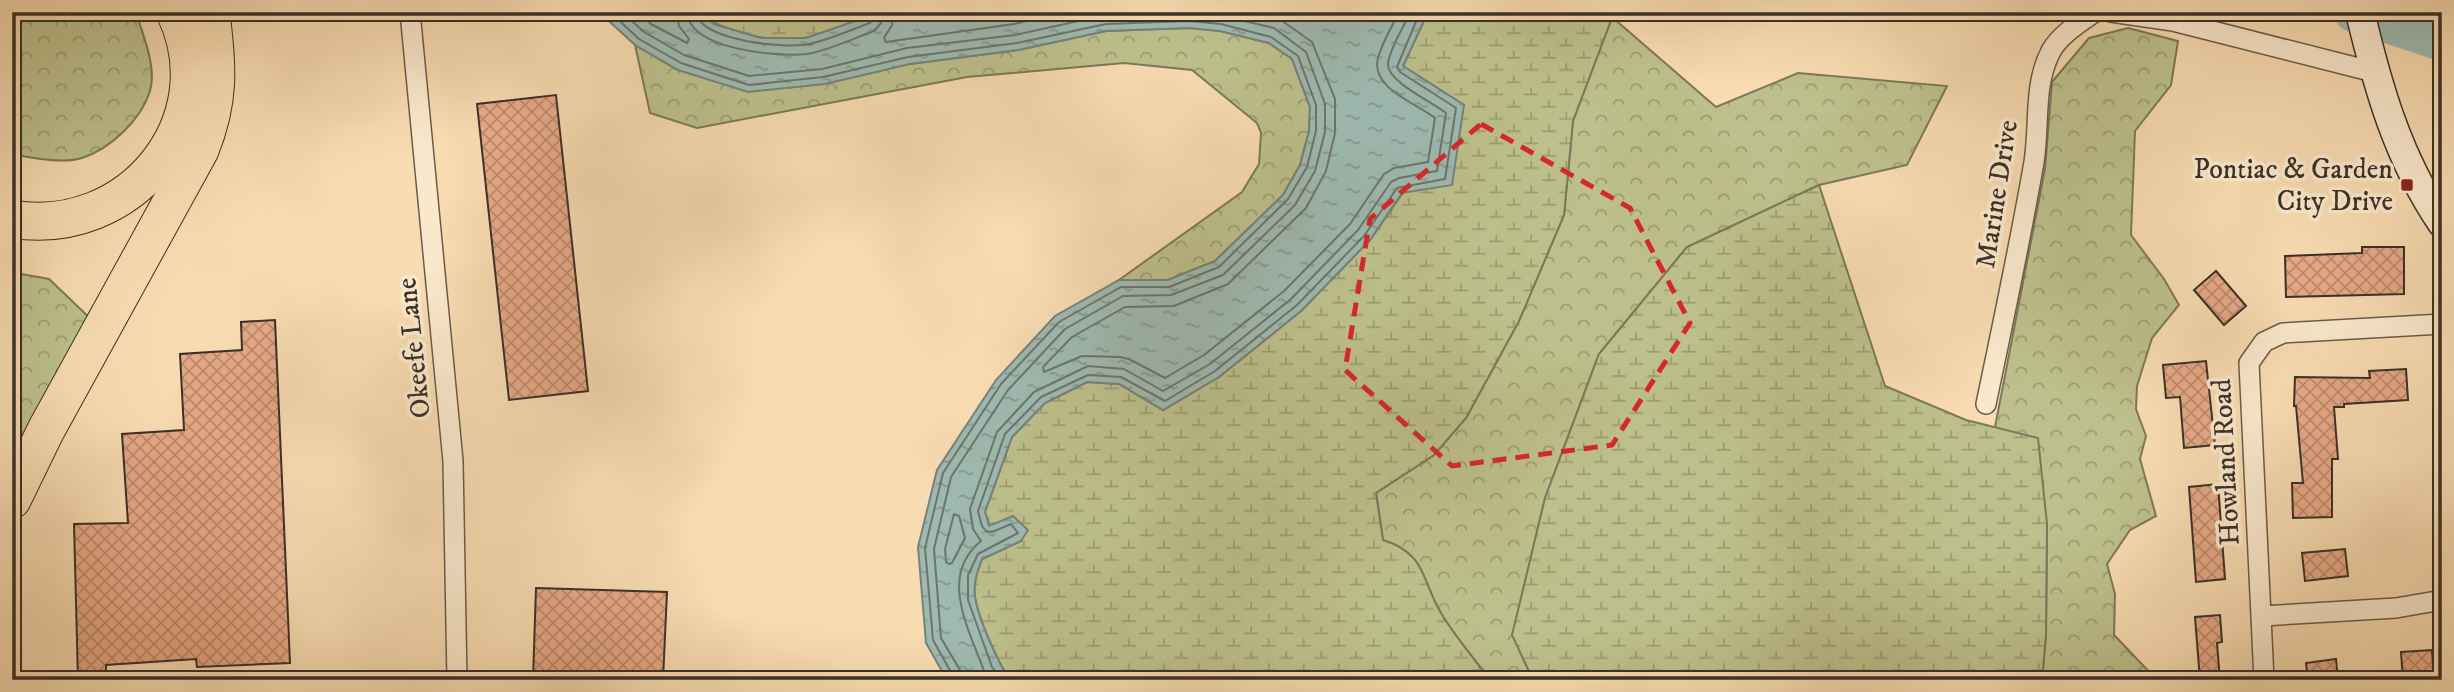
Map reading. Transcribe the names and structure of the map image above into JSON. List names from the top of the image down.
{
  "streets": {
    "street": ["Marine Drive", "Okeefe Lane", "Howland Road"]
  },
  "places": {
    "transit": ["Pontiac & Garden City Drive"]
  }
}
